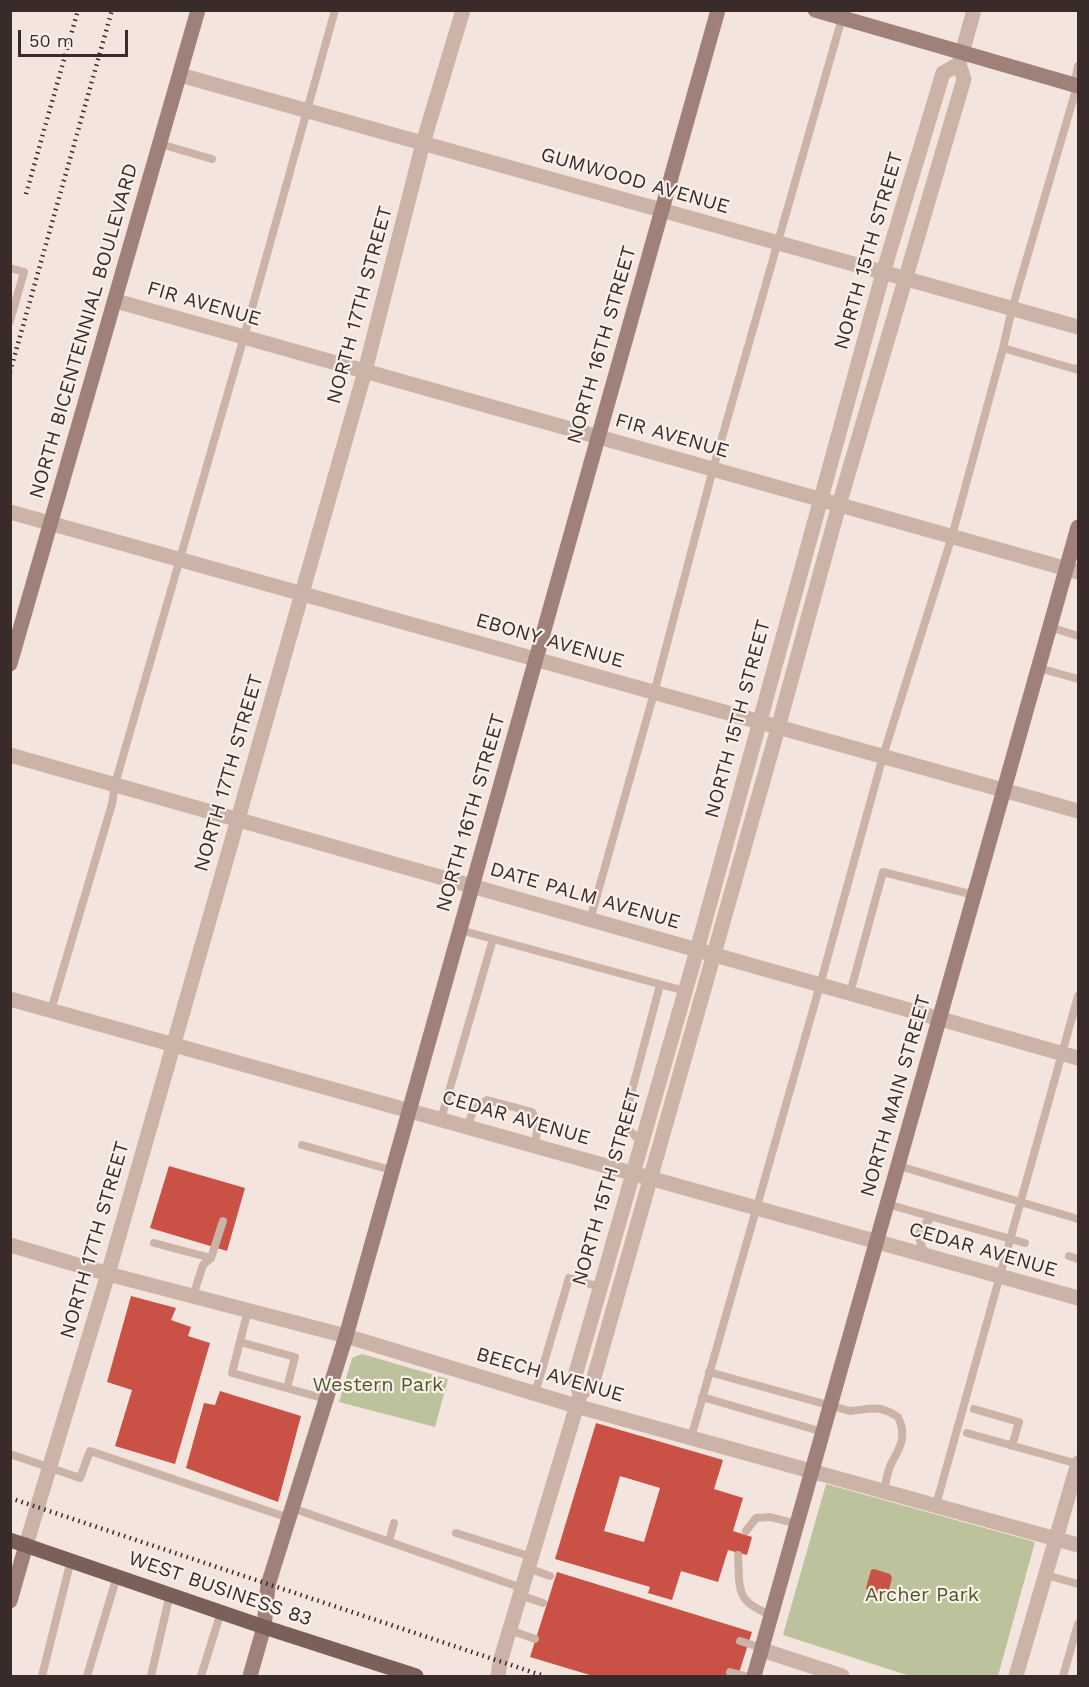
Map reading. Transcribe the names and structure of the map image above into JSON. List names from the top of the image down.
{
  "streets": {
    "main road": ["WEST BUSINESS 83"],
    "street": [
      "GUMWOOD AVENUE",
      "NORTH 15TH STREET",
      "FIR AVENUE",
      "NORTH 17TH STREET",
      "NORTH BICENTENNIAL BOULEVARD",
      "NORTH 16TH STREET",
      "EBONY AVENUE",
      "DATE PALM AVENUE",
      "NORTH MAIN STREET",
      "CEDAR AVENUE",
      "BEECH AVENUE"
    ]
  },
  "crossings": [
    ["GUMWOOD AVENUE", "NORTH 15TH STREET"],
    ["GUMWOOD AVENUE", "NORTH 17TH STREET"],
    ["GUMWOOD AVENUE", "NORTH BICENTENNIAL BOULEVARD"],
    ["GUMWOOD AVENUE", "NORTH 16TH STREET"],
    ["NORTH 15TH STREET", "FIR AVENUE"],
    ["NORTH 15TH STREET", "EBONY AVENUE"],
    ["NORTH 15TH STREET", "DATE PALM AVENUE"],
    ["NORTH 15TH STREET", "CEDAR AVENUE"],
    ["NORTH 15TH STREET", "BEECH AVENUE"],
    ["FIR AVENUE", "NORTH 17TH STREET"],
    ["FIR AVENUE", "NORTH BICENTENNIAL BOULEVARD"],
    ["FIR AVENUE", "NORTH 16TH STREET"],
    ["FIR AVENUE", "NORTH MAIN STREET"],
    ["NORTH 17TH STREET", "EBONY AVENUE"],
    ["NORTH 17TH STREET", "DATE PALM AVENUE"],
    ["NORTH 17TH STREET", "CEDAR AVENUE"],
    ["NORTH 17TH STREET", "BEECH AVENUE"],
    ["NORTH 17TH STREET", "WEST BUSINESS 83"],
    ["NORTH BICENTENNIAL BOULEVARD", "EBONY AVENUE"],
    ["NORTH 16TH STREET", "EBONY AVENUE"],
    ["NORTH 16TH STREET", "DATE PALM AVENUE"],
    ["NORTH 16TH STREET", "CEDAR AVENUE"],
    ["NORTH 16TH STREET", "BEECH AVENUE"],
    ["NORTH 16TH STREET", "WEST BUSINESS 83"],
    ["EBONY AVENUE", "NORTH MAIN STREET"],
    ["DATE PALM AVENUE", "NORTH MAIN STREET"],
    ["NORTH MAIN STREET", "CEDAR AVENUE"],
    ["NORTH MAIN STREET", "BEECH AVENUE"]
  ],
  "parks": ["Western Park", "Archer Park"],
  "scale_bar": "50 m"
}
